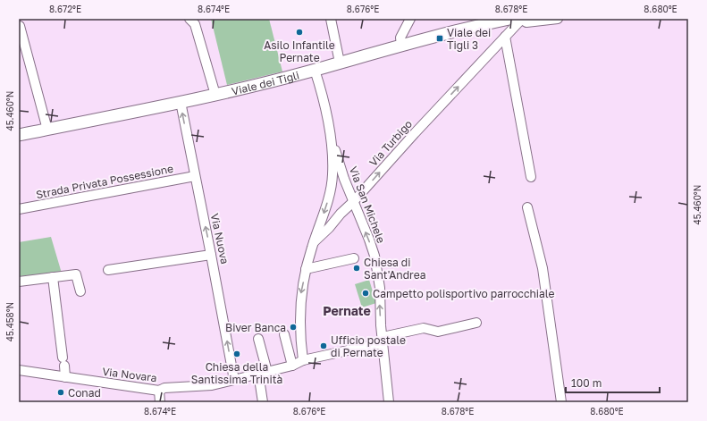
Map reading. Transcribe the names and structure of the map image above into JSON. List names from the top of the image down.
{
  "streets": {
    "main road": ["Viale dei Tigli"],
    "street": [
      "Via Turbigo",
      "Strada Privata Possessione",
      "Via San Michele",
      "Via Nuova",
      "Via Novara"
    ]
  },
  "crossings": [
    ["Viale dei Tigli", "Via Nuova"],
    ["Via Turbigo", "Via San Michele"],
    ["Via Turbigo", "Via Novara"],
    ["Strada Privata Possessione", "Via Nuova"],
    ["Via San Michele", "Via Novara"],
    ["Via Nuova", "Via Novara"]
  ],
  "one_way": ["Via San Michele", "Via Nuova"],
  "districts": ["Pernate"],
  "places": {
    "other": [
      "Asilo Infantile Pernate",
      "Chiesa di Sant'Andrea",
      "Campetto polisportivo parrocchiale",
      "Biver Banca",
      "Ufficio postale di Pernate",
      "Chiesa della Santissima Trinità",
      "Conad"
    ],
    "transit": ["Viale dei Tigli 3"]
  },
  "scale_bar": "100 m",
  "coordinates": [
    "8.672°E",
    "8.674°E",
    "8.676°E",
    "8.678°E",
    "8.680°E",
    "45.460°N",
    "45.458°N"
  ]
}
